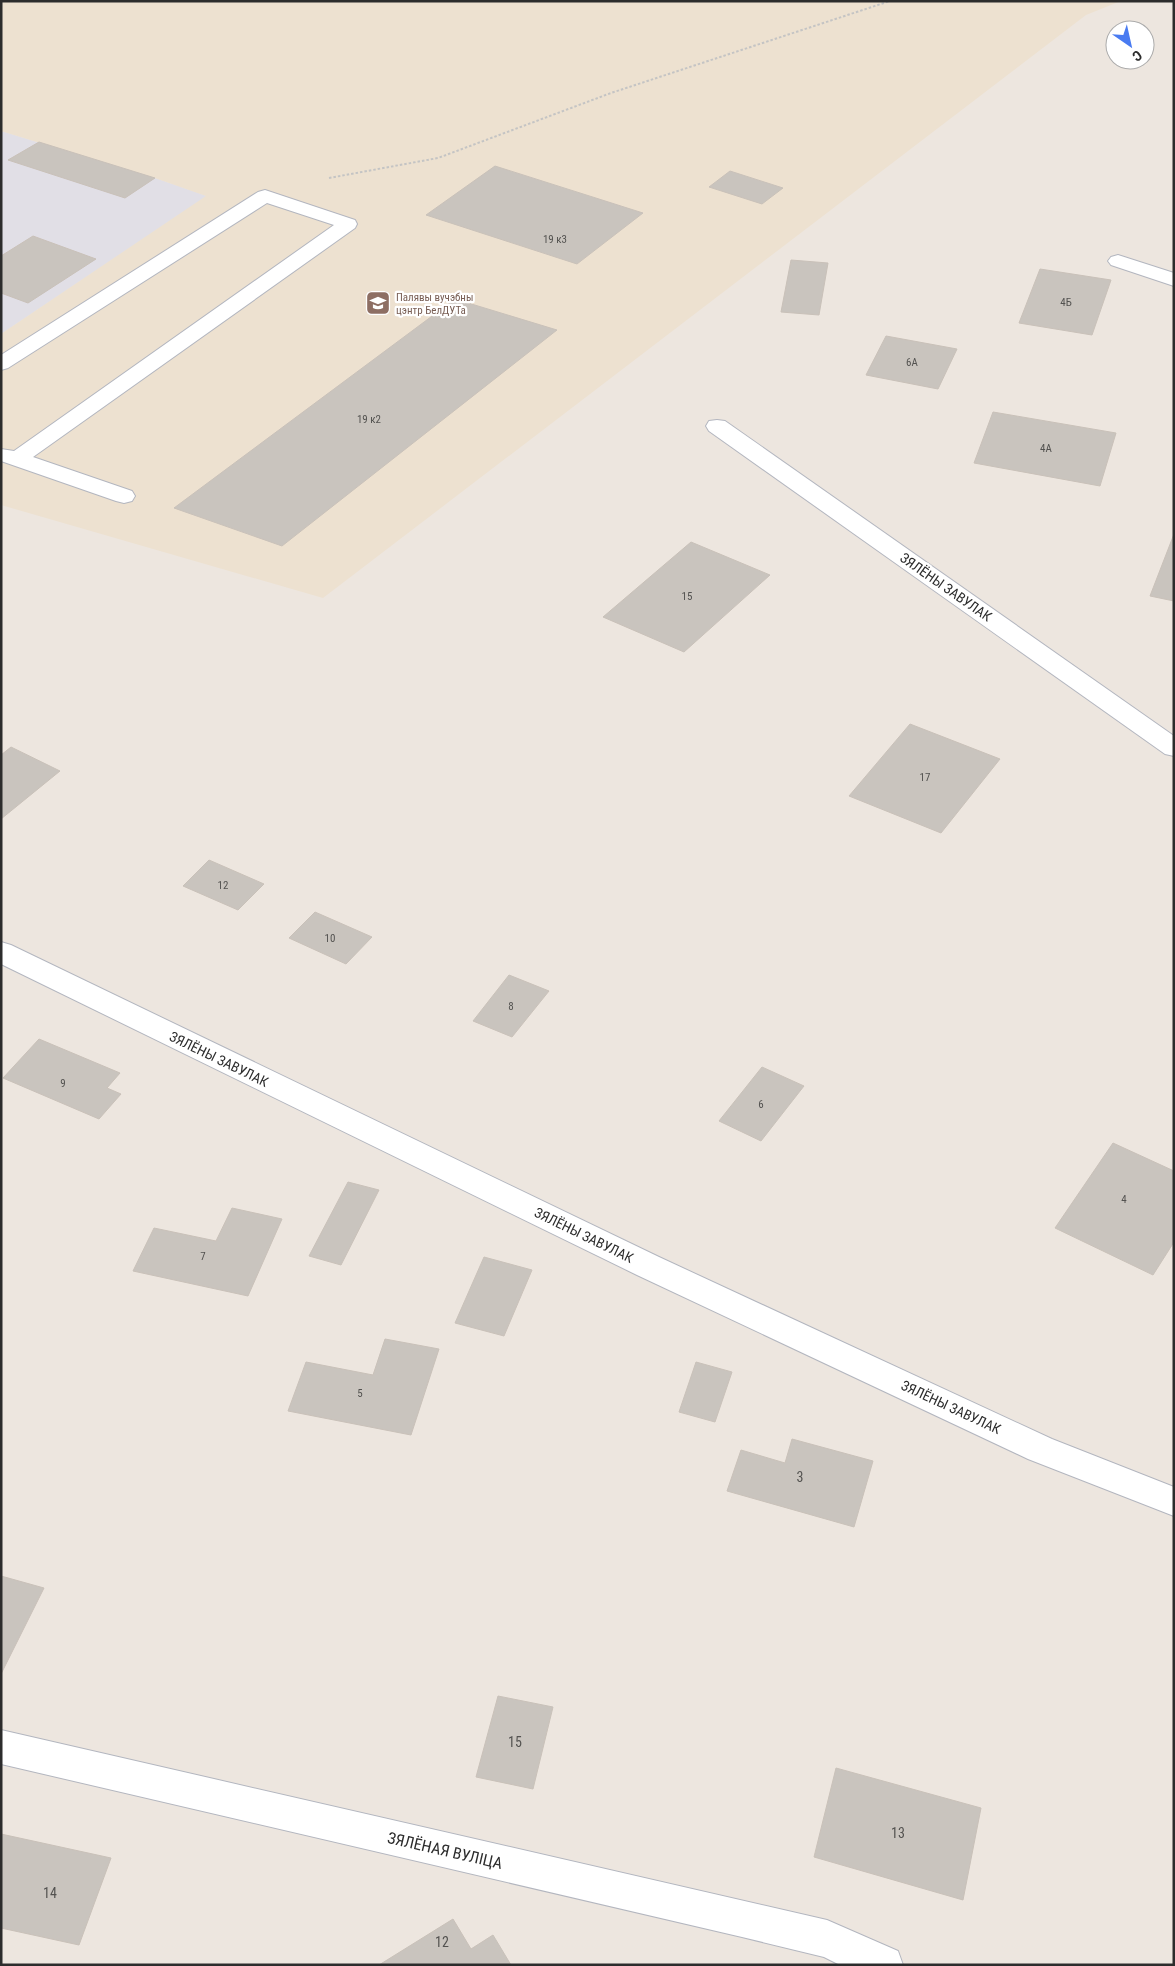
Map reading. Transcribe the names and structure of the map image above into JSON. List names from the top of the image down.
{
  "streets": {
    "street": ["ЗЯЛЁНЫ ЗАВУЛАК", "ЗЯЛЁНАЯ ВУЛІЦА"]
  },
  "places": {
    "school or university": ["Палявы вучэбны цэнтр БелДУТа"]
  },
  "house_numbers": [
    "19 к3",
    "4Б",
    "6А",
    "19 к2",
    "4А",
    "15",
    "17",
    "12",
    "10",
    "8",
    "9",
    "6",
    "4",
    "7",
    "5",
    "3",
    "15",
    "13",
    "14",
    "12"
  ],
  "north": "bottom right"
}
